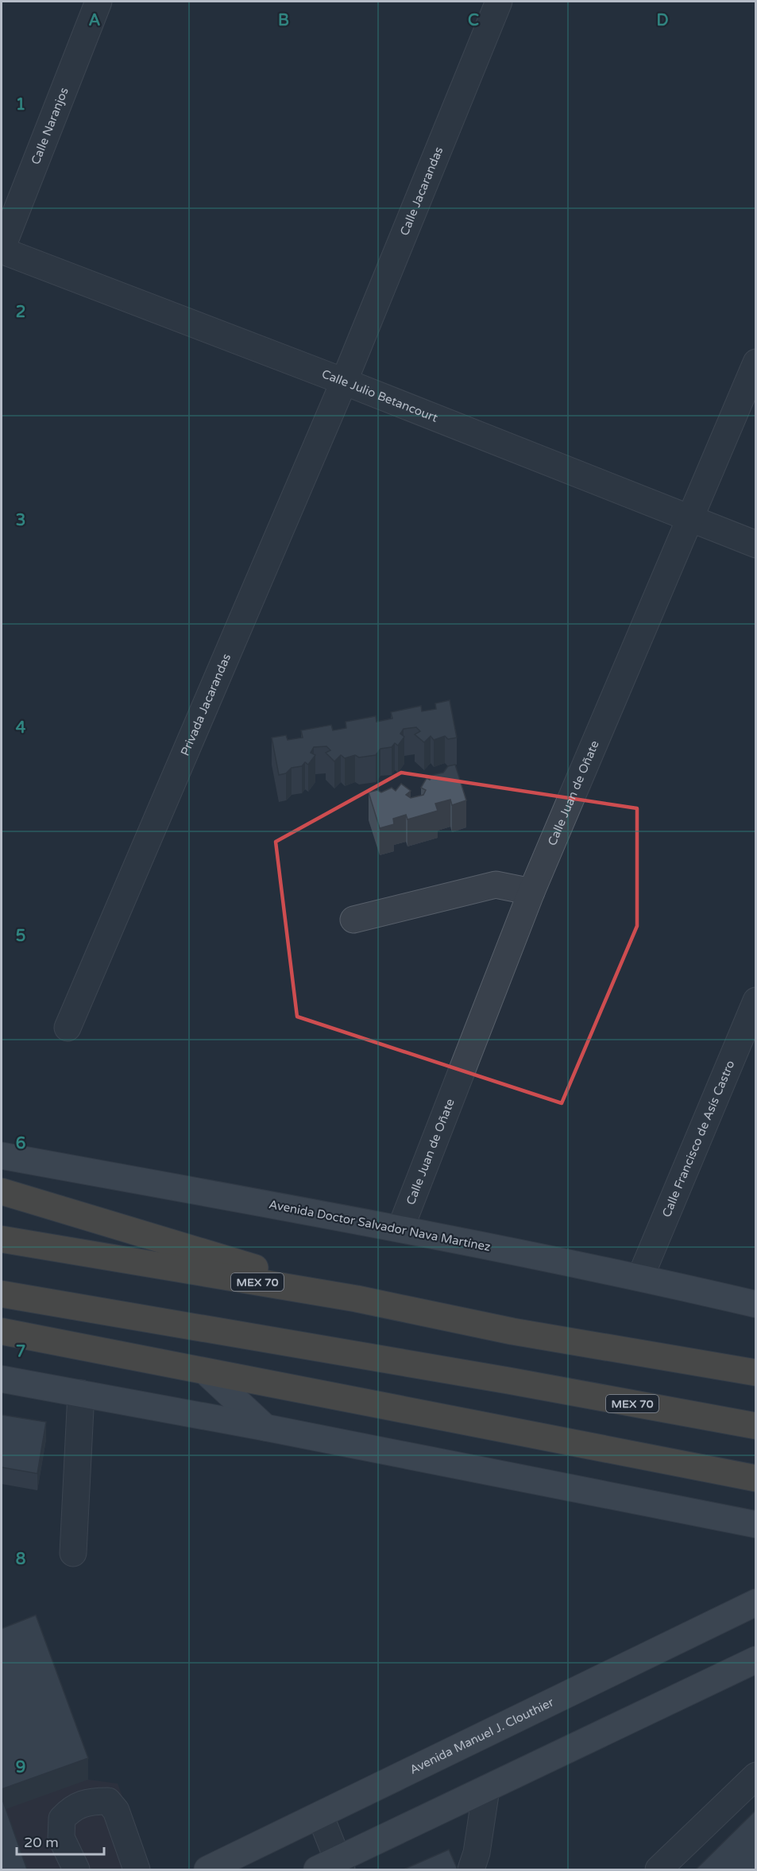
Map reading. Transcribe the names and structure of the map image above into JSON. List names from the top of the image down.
{
  "streets": {
    "highway": ["MEX 70"],
    "main road": ["Avenida Doctor Salvador Nava Martínez", "Avenida Manuel J. Clouthier"],
    "street": [
      "Calle Naranjos",
      "Calle Jacarandas",
      "Calle Julio Betancourt",
      "Privada Jacarandas",
      "Calle Juan de Oñate",
      "Calle Francisco de Asís Castro"
    ]
  },
  "crossings": [
    ["Calle Naranjos", "Calle Julio Betancourt"],
    ["Calle Jacarandas", "Calle Julio Betancourt"],
    ["Calle Jacarandas", "Privada Jacarandas"],
    ["Calle Julio Betancourt", "Privada Jacarandas"],
    ["Calle Julio Betancourt", "Calle Juan de Oñate"],
    ["Calle Juan de Oñate", "Avenida Doctor Salvador Nava Martínez"],
    ["Calle Francisco de Asís Castro", "Avenida Doctor Salvador Nava Martínez"]
  ],
  "scale_bar": "20 m",
  "grid": {
    "columns": [
      "A",
      "B",
      "C",
      "D"
    ],
    "rows": [
      "1",
      "2",
      "3",
      "4",
      "5",
      "6",
      "7",
      "8",
      "9"
    ]
  }
}
